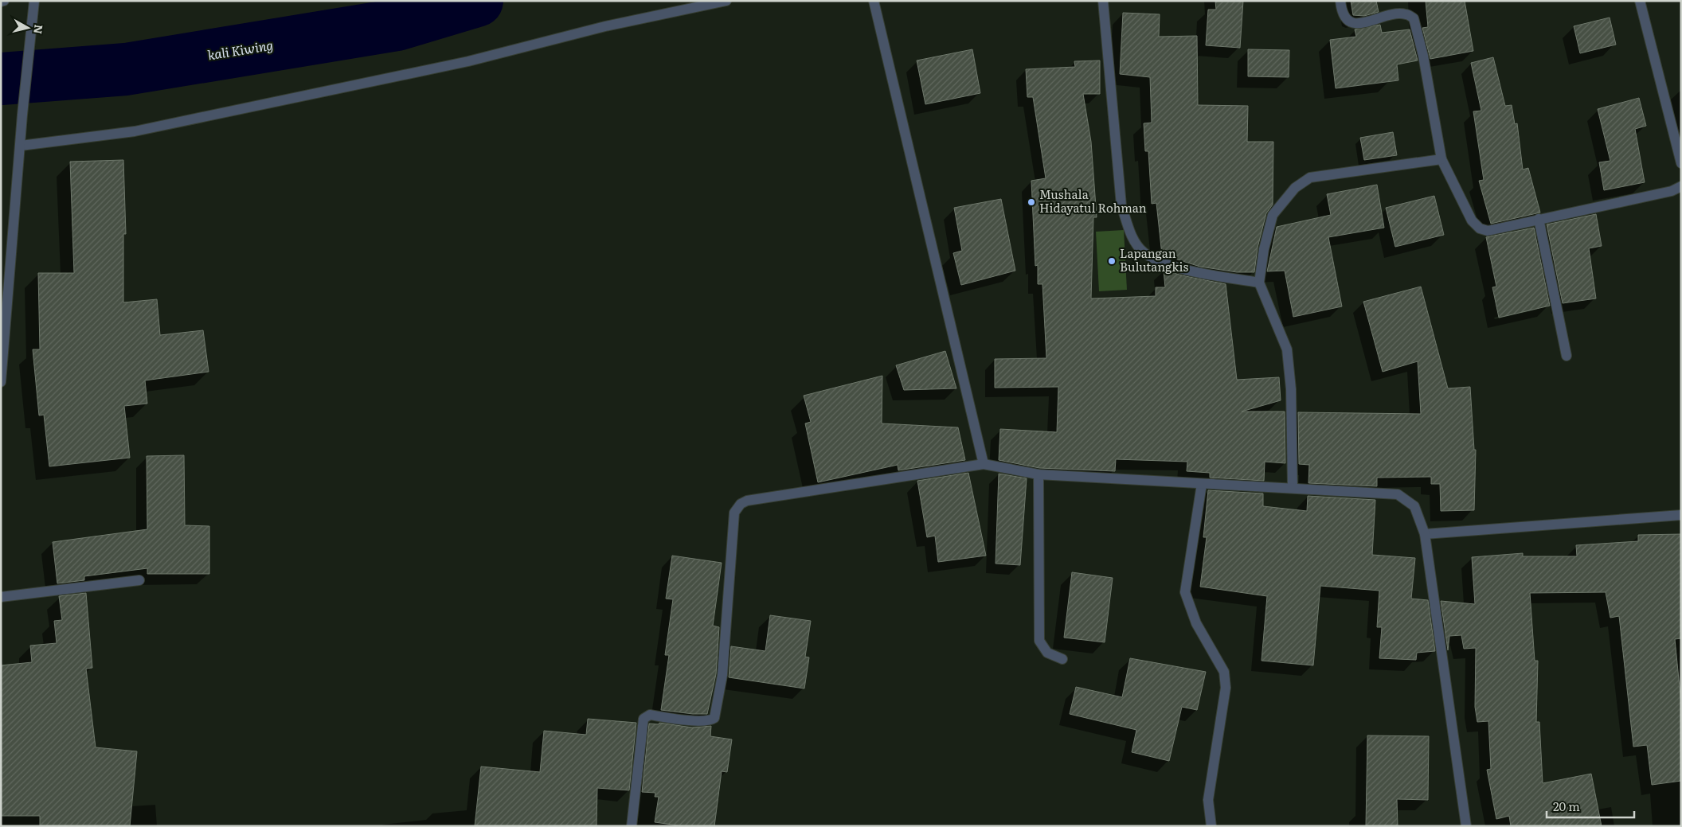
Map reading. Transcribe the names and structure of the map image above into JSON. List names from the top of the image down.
{
  "water": ["kali Kiwing"],
  "places": ["Mushala Hidayatul Rohman", "Lapangan Bulutangkis"],
  "scale_bar": "20 m",
  "north": "right"
}
